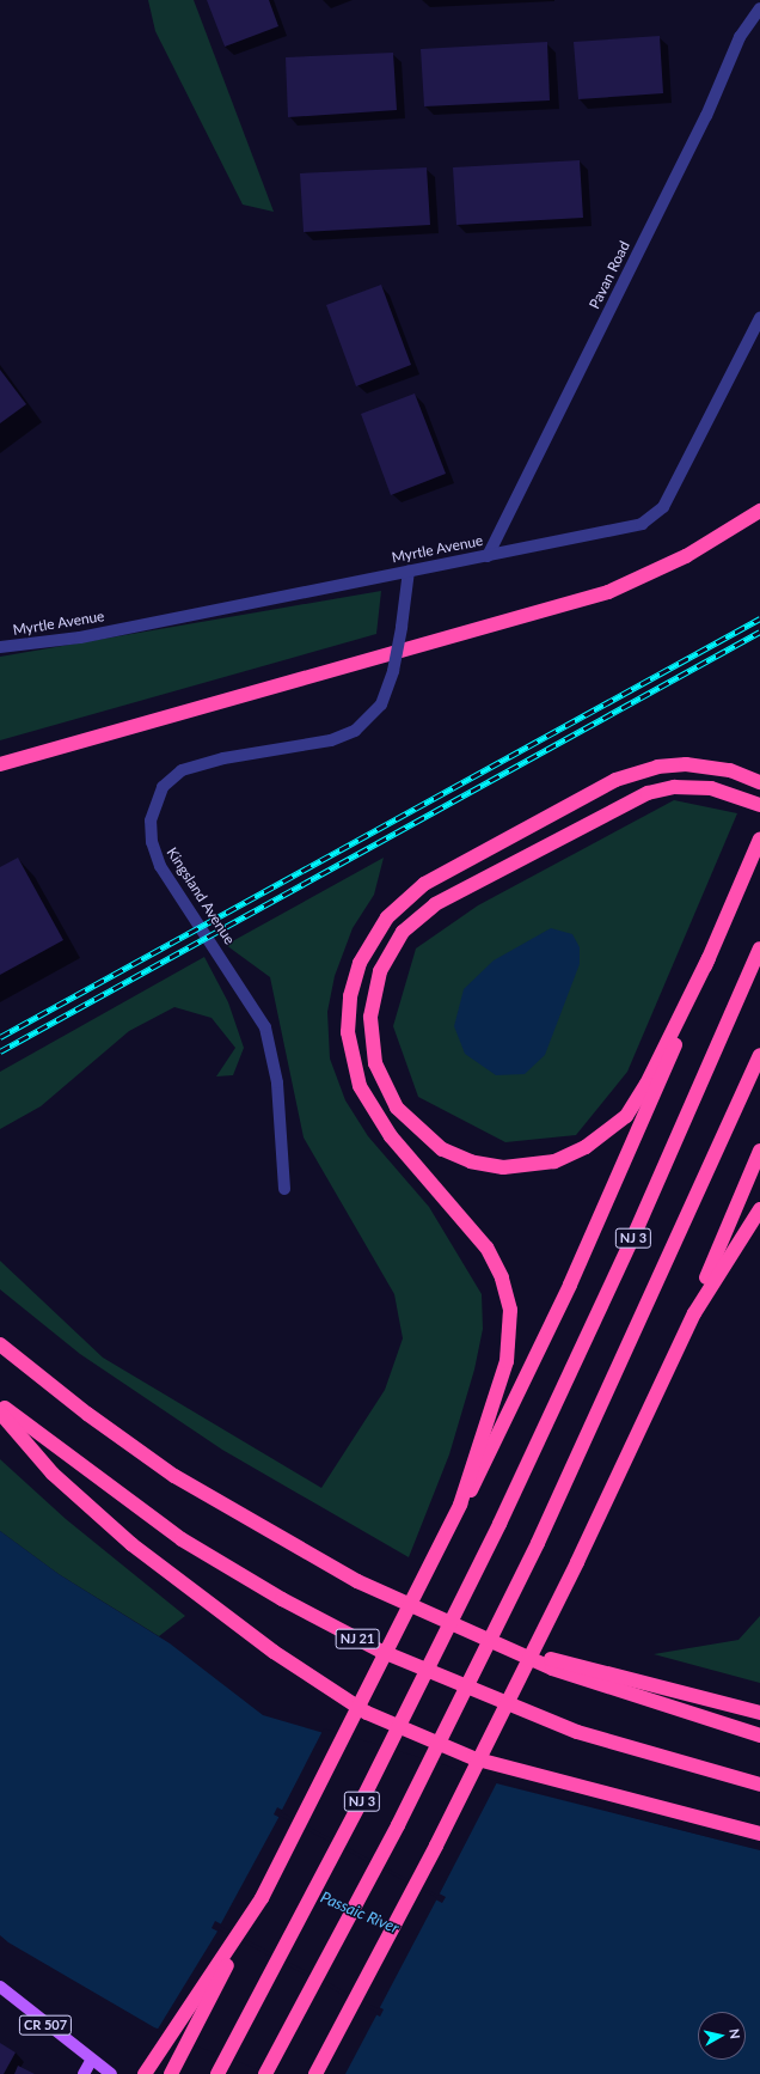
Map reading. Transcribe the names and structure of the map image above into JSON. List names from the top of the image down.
{
  "streets": {
    "highway": ["NJ 3", "NJ 21"],
    "main road": ["CR 507"],
    "street": ["Pavan Road", "Myrtle Avenue", "Kingsland Avenue"]
  },
  "crossings": [
    ["Pavan Road", "Myrtle Avenue"],
    ["Myrtle Avenue", "Kingsland Avenue"]
  ],
  "water": ["Passaic River"],
  "north": "right"
}
